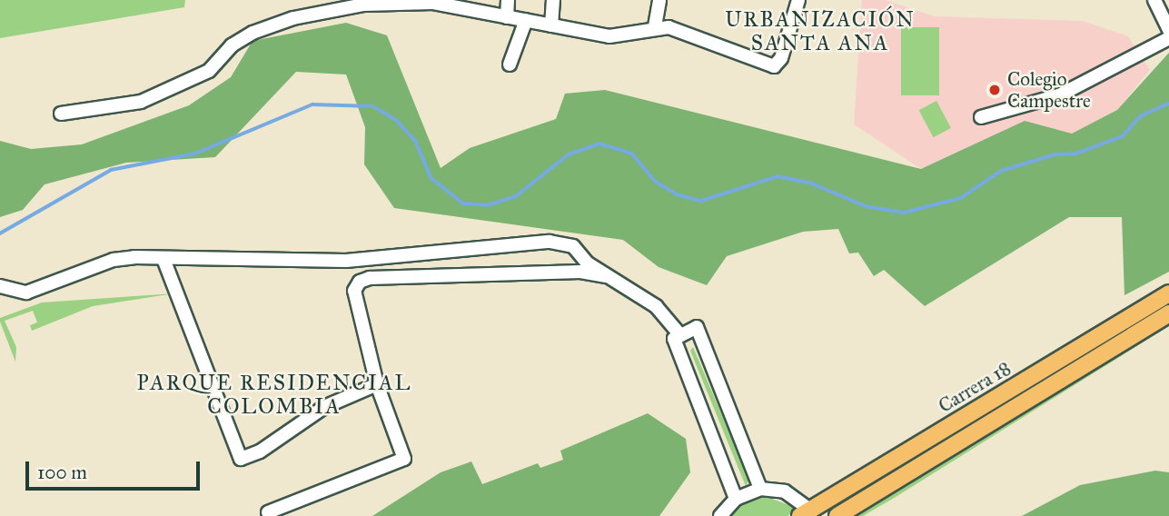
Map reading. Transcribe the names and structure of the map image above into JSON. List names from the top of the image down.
{
  "streets": {
    "main road": ["Carrera 18"]
  },
  "districts": ["URBANIZACIÓN SANTA ANA", "PARQUE RESIDENCIAL COLOMBIA"],
  "places": ["Colegio Campestre"],
  "scale_bar": "100 m"
}
